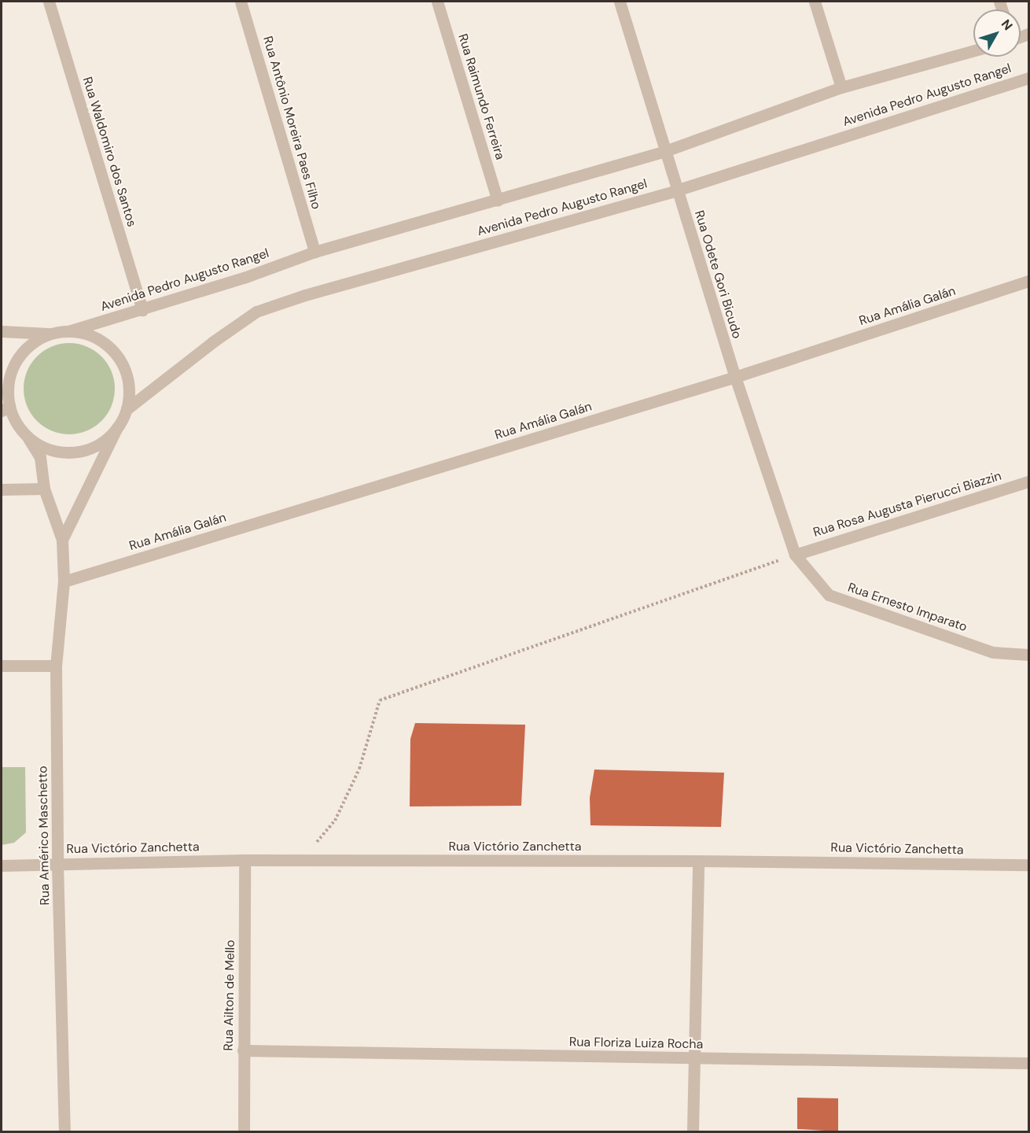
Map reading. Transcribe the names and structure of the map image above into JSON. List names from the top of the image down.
{
  "streets": {
    "street": [
      "Avenida Pedro Augusto Rangel",
      "Rua Raimundo Ferreira",
      "Rua Antônio Moreira Paes Filho",
      "Rua Waldomiro dos Santos",
      "Rua Odete Gori Bicudo",
      "Rua Amália Galán",
      "Rua Rosa Augusta Pierucci Biazzin",
      "Rua Ernesto Imparato",
      "Rua Américo Maschetto",
      "Rua Victório Zanchetta",
      "Rua Ailton de Mello",
      "Rua Floriza Luiza Rocha"
    ]
  },
  "crossings": [
    ["Avenida Pedro Augusto Rangel", "Rua Raimundo Ferreira"],
    ["Avenida Pedro Augusto Rangel", "Rua Antônio Moreira Paes Filho"],
    ["Avenida Pedro Augusto Rangel", "Rua Waldomiro dos Santos"],
    ["Avenida Pedro Augusto Rangel", "Rua Odete Gori Bicudo"],
    ["Avenida Pedro Augusto Rangel", "Rua Américo Maschetto"],
    ["Rua Odete Gori Bicudo", "Rua Amália Galán"],
    ["Rua Odete Gori Bicudo", "Rua Rosa Augusta Pierucci Biazzin"],
    ["Rua Odete Gori Bicudo", "Rua Ernesto Imparato"],
    ["Rua Amália Galán", "Rua Américo Maschetto"],
    ["Rua Rosa Augusta Pierucci Biazzin", "Rua Ernesto Imparato"],
    ["Rua Américo Maschetto", "Rua Victório Zanchetta"],
    ["Rua Victório Zanchetta", "Rua Ailton de Mello"],
    ["Rua Ailton de Mello", "Rua Floriza Luiza Rocha"]
  ],
  "north": "top right"
}
